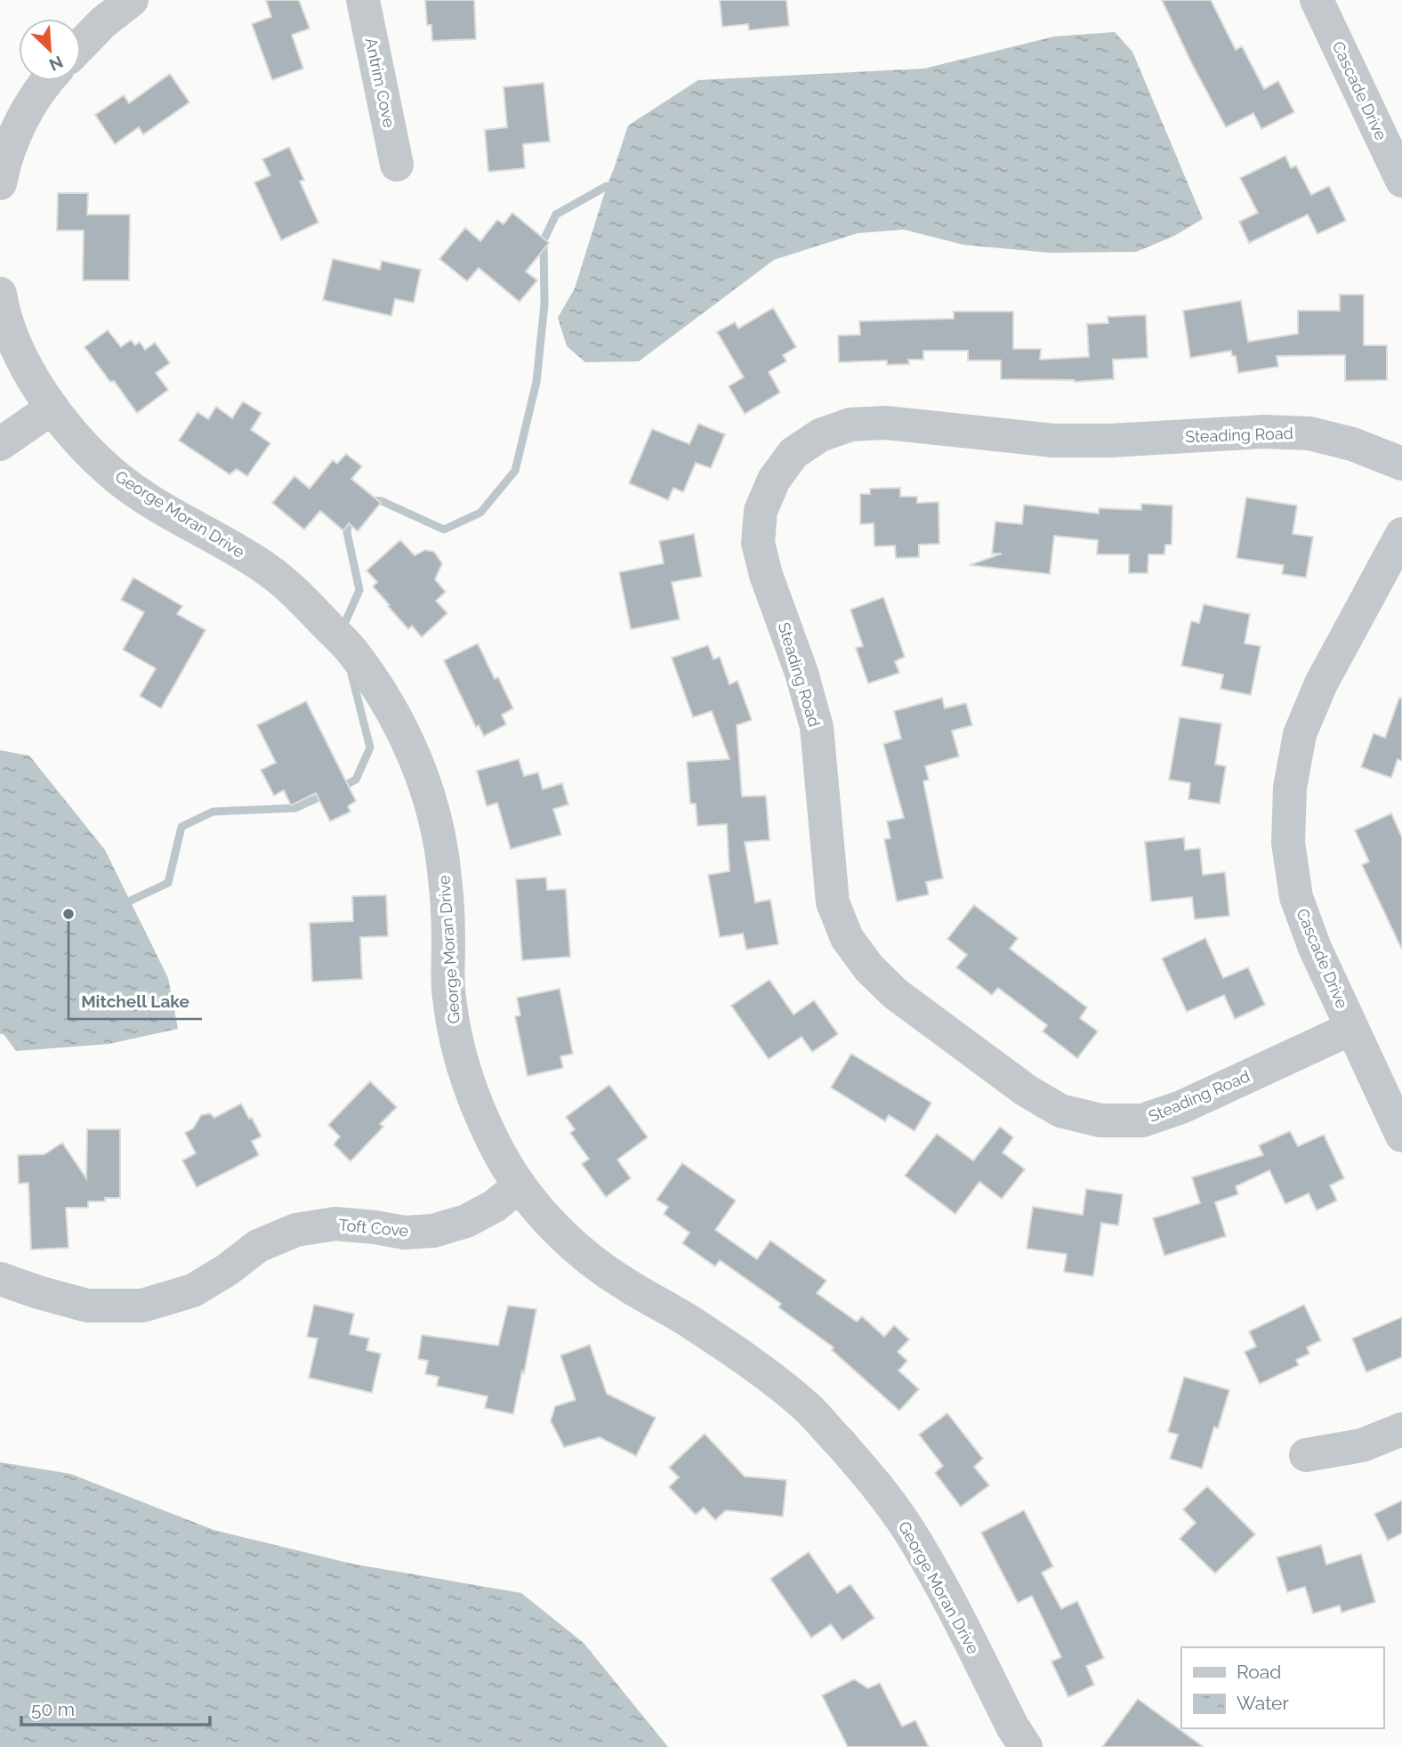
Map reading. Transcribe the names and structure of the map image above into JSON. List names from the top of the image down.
{
  "streets": {
    "street": [
      "Antrim Cove",
      "Cascade Drive",
      "Steading Road",
      "George Moran Drive",
      "Toft Cove"
    ]
  },
  "crossings": [
    ["Cascade Drive", "Steading Road"],
    ["George Moran Drive", "Toft Cove"]
  ],
  "places": ["Mitchell Lake"],
  "legend": ["Road", "Water"],
  "scale_bar": "50 m",
  "north": "bottom right"
}
